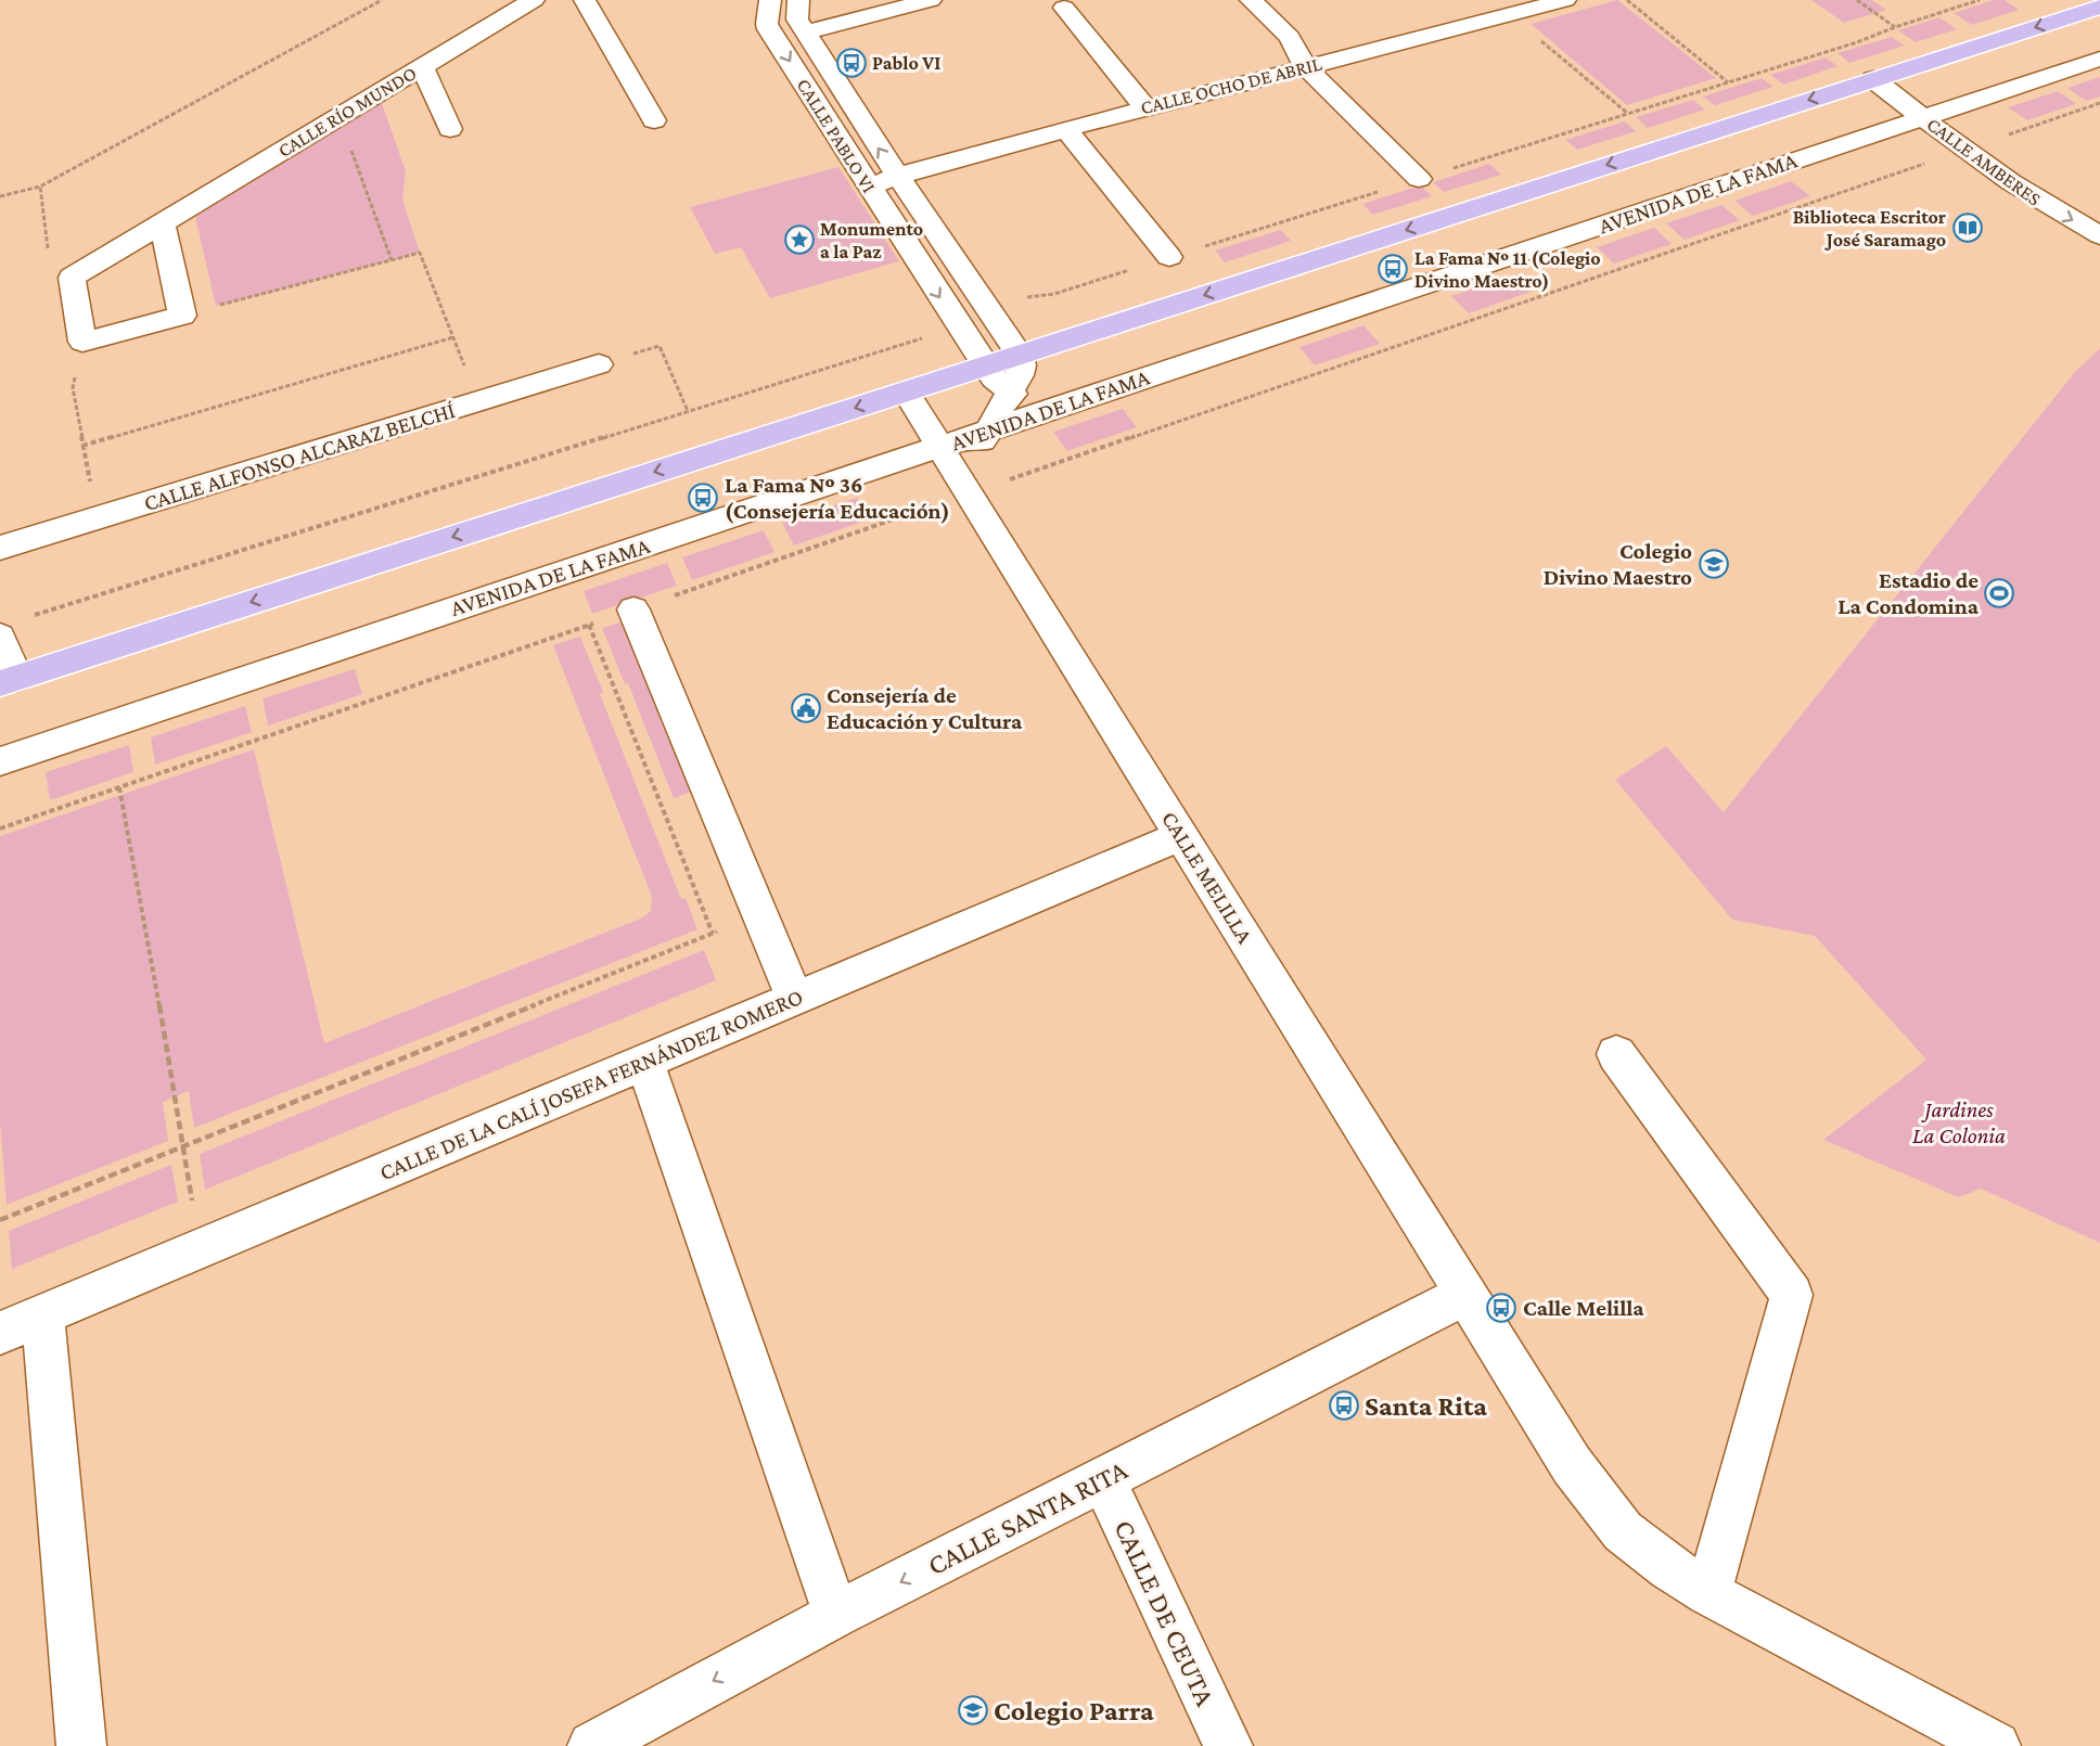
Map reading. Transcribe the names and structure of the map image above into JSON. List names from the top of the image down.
{
  "streets": {
    "street": [
      "CALLE OCHO DE ABRIL",
      "CALLE RÍO MUNDO",
      "CALLE PABLO VI",
      "CALLE AMBERES",
      "AVENIDA DE LA FAMA",
      "CALLE ALFONSO ALCARAZ BELCHÍ",
      "CALLE MELILLA",
      "CALLE DE LA CALÍ JOSEFA FERNÁNDEZ ROMERO",
      "CALLE SANTA RITA",
      "CALLE DE CEUTA"
    ]
  },
  "crossings": [
    ["CALLE OCHO DE ABRIL", "CALLE PABLO VI"],
    ["CALLE AMBERES", "AVENIDA DE LA FAMA"],
    ["AVENIDA DE LA FAMA", "CALLE MELILLA"],
    ["CALLE MELILLA", "CALLE DE LA CALÍ JOSEFA FERNÁNDEZ ROMERO"],
    ["CALLE MELILLA", "CALLE SANTA RITA"],
    ["CALLE SANTA RITA", "CALLE DE CEUTA"]
  ],
  "one_way": ["CALLE AMBERES", "CALLE SANTA RITA"],
  "parks": ["Jardines La Colonia"],
  "places": {
    "bus stop": [
      "Pablo VI",
      "La Fama Nº 11 (Colegio Divino Maestro)",
      "La Fama Nº 36 (Consejería Educación)",
      "Calle Melilla",
      "Santa Rita"
    ],
    "library": ["Biblioteca Escritor José Saramago"],
    "place": ["Monumento a la Paz"],
    "school or university": ["Colegio Divino Maestro", "Colegio Parra"],
    "sports": ["Estadio de La Condomina"],
    "public building": ["Consejería de Educación y Cultura"]
  }
}
